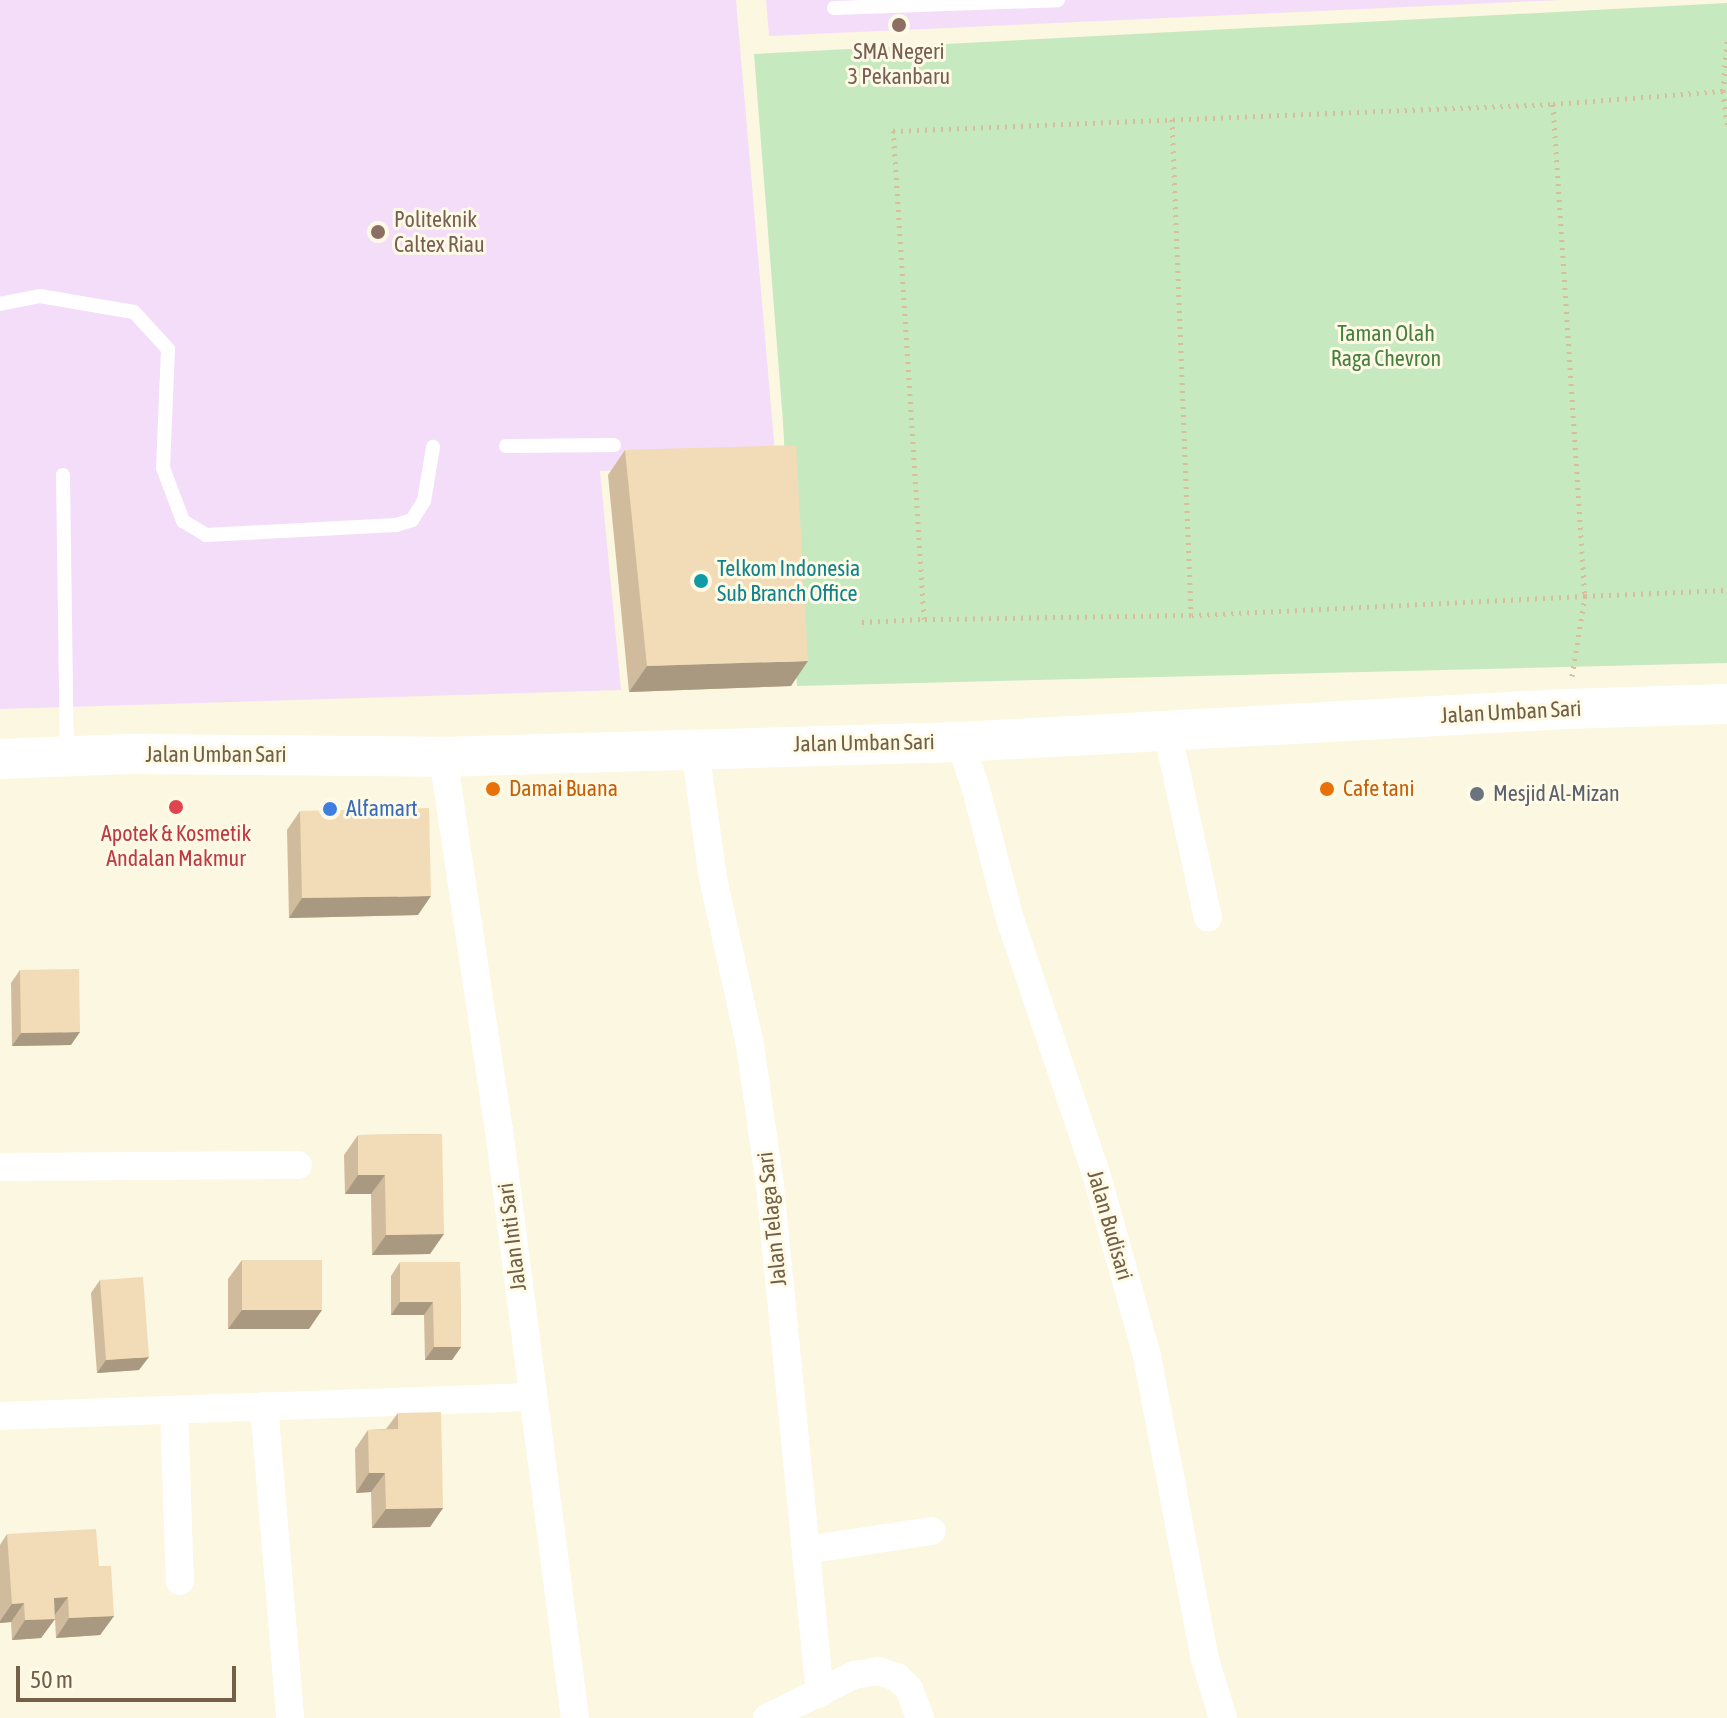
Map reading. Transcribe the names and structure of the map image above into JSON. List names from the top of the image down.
{
  "streets": {
    "main road": ["Jalan Umban Sari"],
    "street": ["Jalan Telaga Sari", "Jalan Budisari", "Jalan Inti Sari"]
  },
  "crossings": [
    ["Jalan Umban Sari", "Jalan Telaga Sari"],
    ["Jalan Umban Sari", "Jalan Budisari"],
    ["Jalan Umban Sari", "Jalan Inti Sari"]
  ],
  "parks": ["Taman Olah Raga Chevron"],
  "places": [
    "SMA Negeri 3 Pekanbaru",
    "Politeknik Caltex Riau",
    "Telkom Indonesia Sub Branch Office",
    "Damai Buana",
    "Cafe tani",
    "Mesjid Al-Mizan",
    "Apotek & Kosmetik Andalan Makmur",
    "Alfamart"
  ],
  "scale_bar": "50 m"
}
